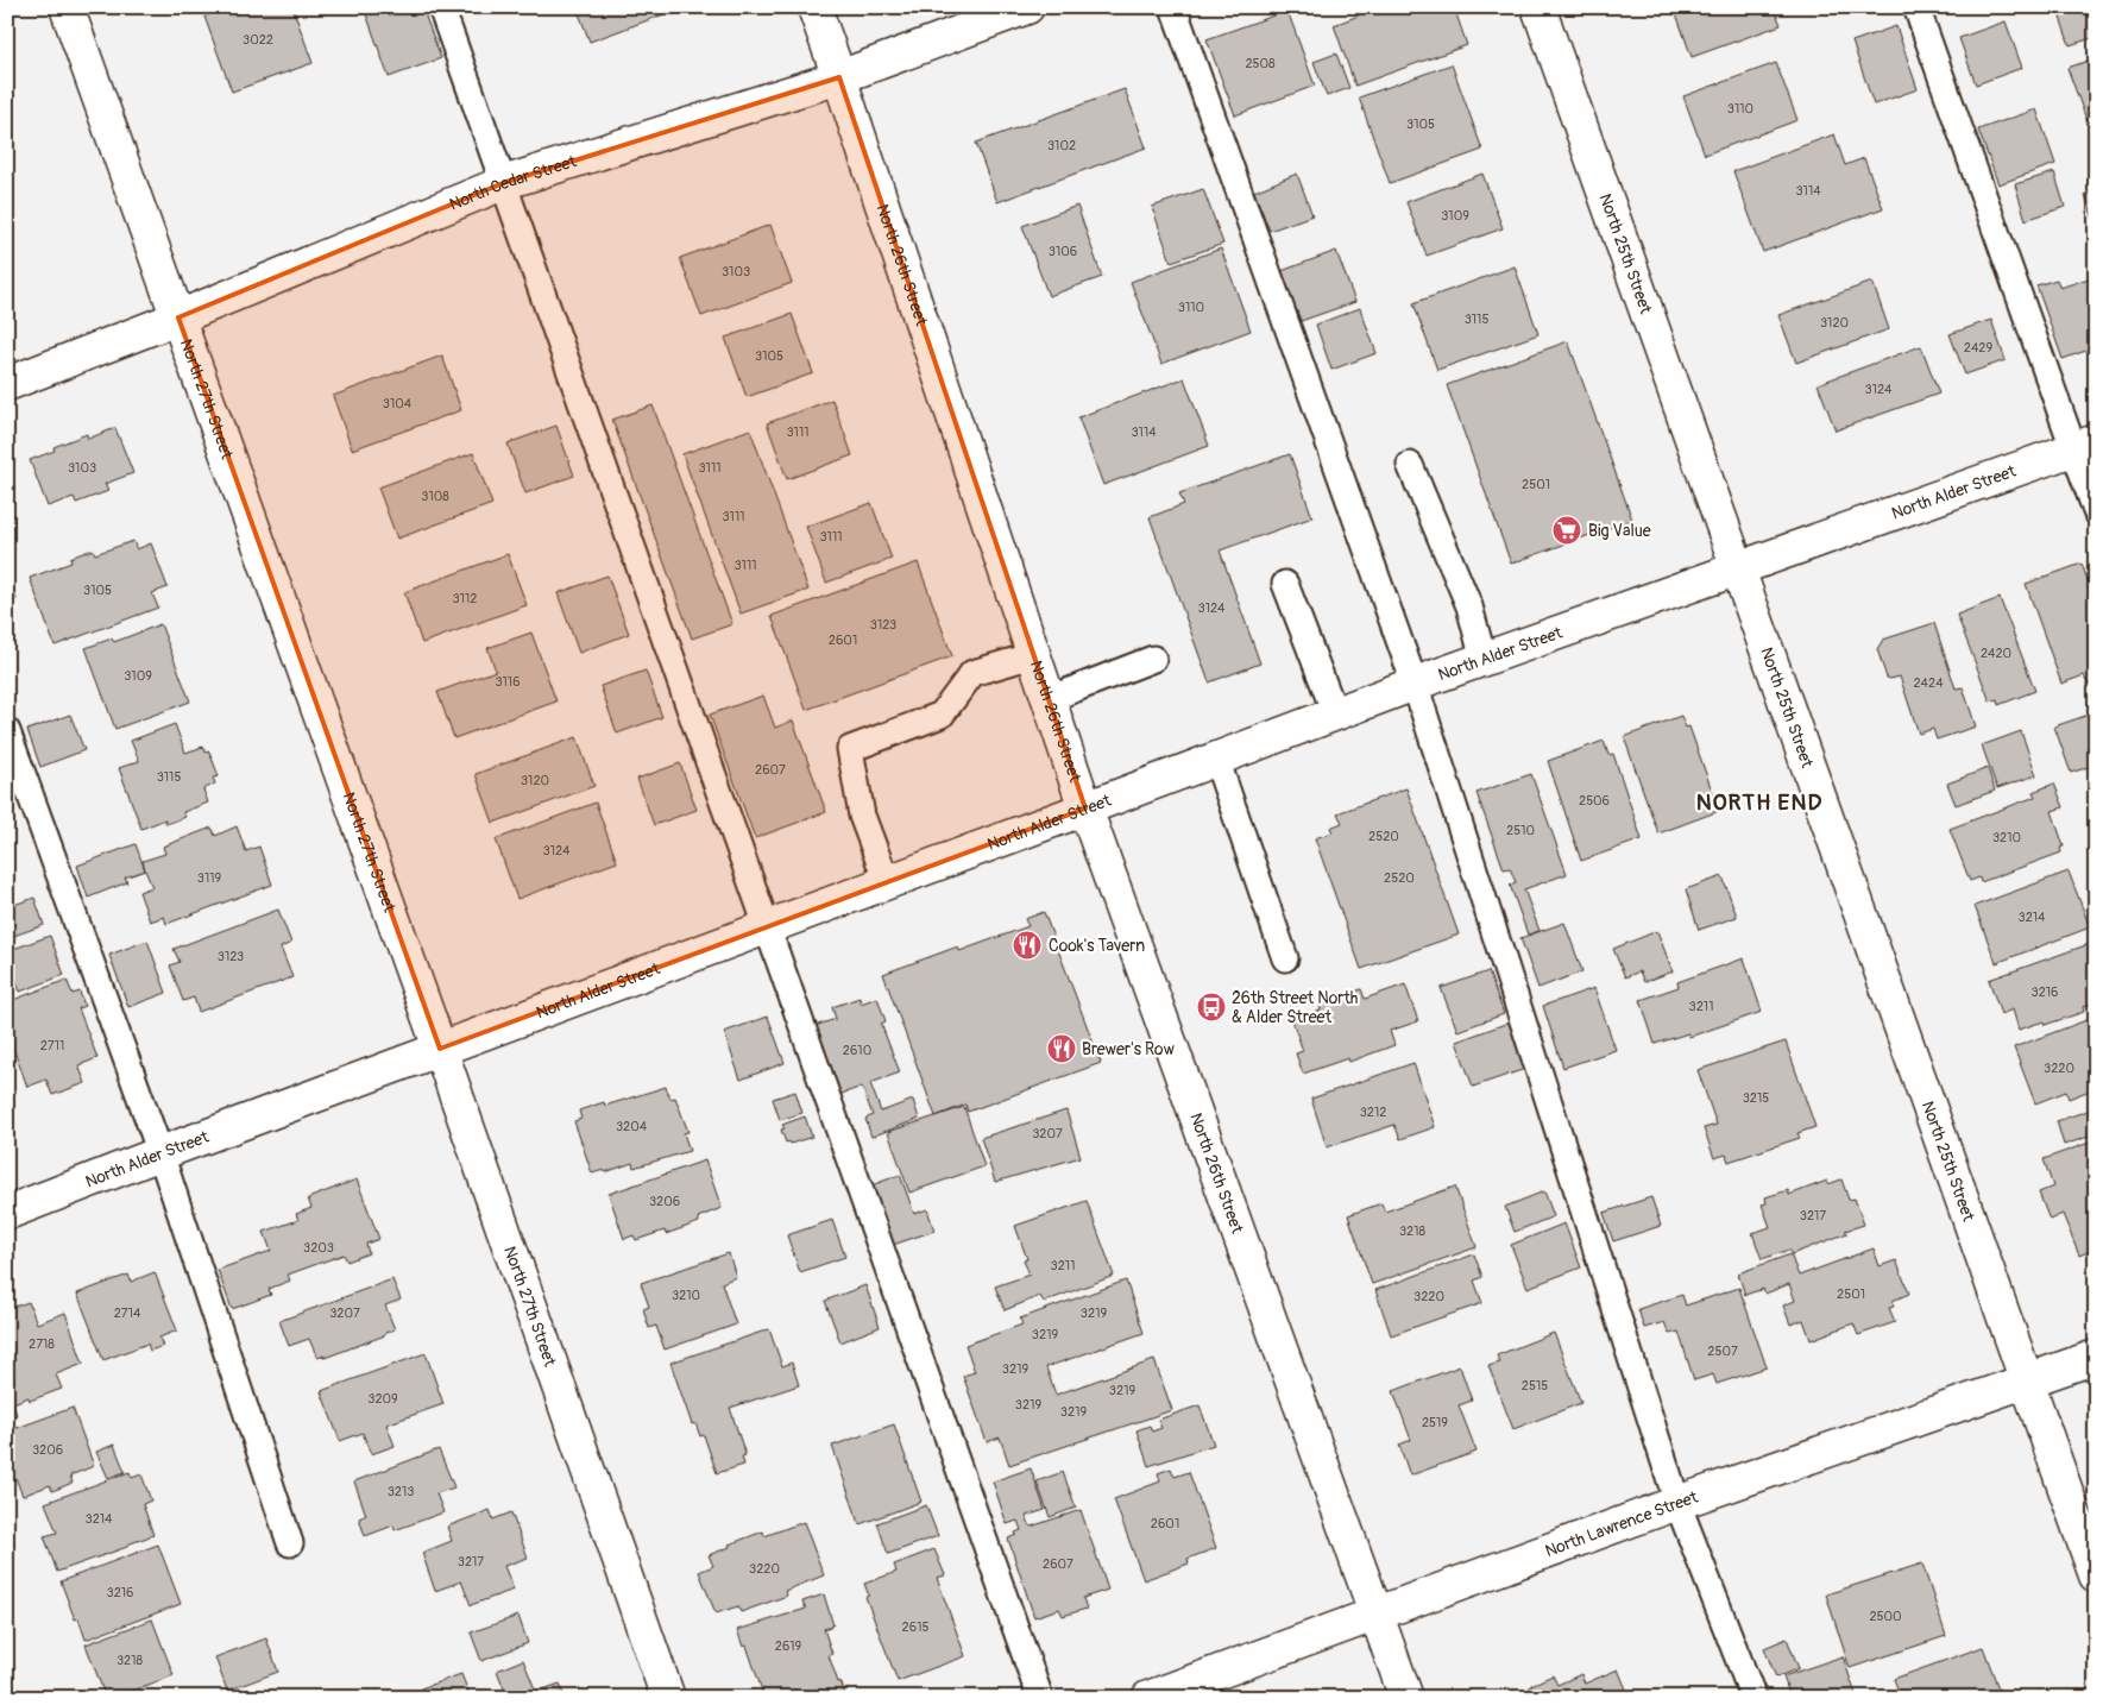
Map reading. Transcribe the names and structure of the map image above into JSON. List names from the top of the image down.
{
  "streets": {
    "street": [
      "North Cedar Street",
      "North 25th Street",
      "North 26th Street",
      "North 27th Street",
      "North Alder Street",
      "North Lawrence Street"
    ]
  },
  "crossings": [
    ["North Cedar Street", "North 26th Street"],
    ["North Cedar Street", "North 27th Street"],
    ["North 25th Street", "North Alder Street"],
    ["North 25th Street", "North Lawrence Street"],
    ["North 26th Street", "North Alder Street"],
    ["North 26th Street", "North Lawrence Street"],
    ["North 27th Street", "North Alder Street"]
  ],
  "districts": ["NORTH END"],
  "places": {
    "supermarket": ["Big Value"],
    "restaurant": ["Cook's Tavern", "Brewer's Row"],
    "bus stop": ["26th Street North & Alder Street"]
  },
  "house_numbers": [
    "3022",
    "2508",
    "3110",
    "3105",
    "3102",
    "3114",
    "3109",
    "3106",
    "3103",
    "3110",
    "3115",
    "3120",
    "2429",
    "3105",
    "3124",
    "3104",
    "3111",
    "3114",
    "3103",
    "3111",
    "2501",
    "3108",
    "3111",
    "3111",
    "3111",
    "3105",
    "3112",
    "3124",
    "3123",
    "2601",
    "2420",
    "3109",
    "3116",
    "2424",
    "2607",
    "3115",
    "3120",
    "2506",
    "2510",
    "2520",
    "3210",
    "3124",
    "3119",
    "2520",
    "3214",
    "3123",
    "3216",
    "3211",
    "2711",
    "2610",
    "3220",
    "3215",
    "3212",
    "3204",
    "3207",
    "3206",
    "3217",
    "3218",
    "3203",
    "3211",
    "2501",
    "3210",
    "3220",
    "2714",
    "3207",
    "3219",
    "3219",
    "2718",
    "2507",
    "3219",
    "2515",
    "3219",
    "3209",
    "3219",
    "3219",
    "2519",
    "3206",
    "3213",
    "3214",
    "2601",
    "3217",
    "2607",
    "3220",
    "3216",
    "2500",
    "2615",
    "2619",
    "3218"
  ]
}
